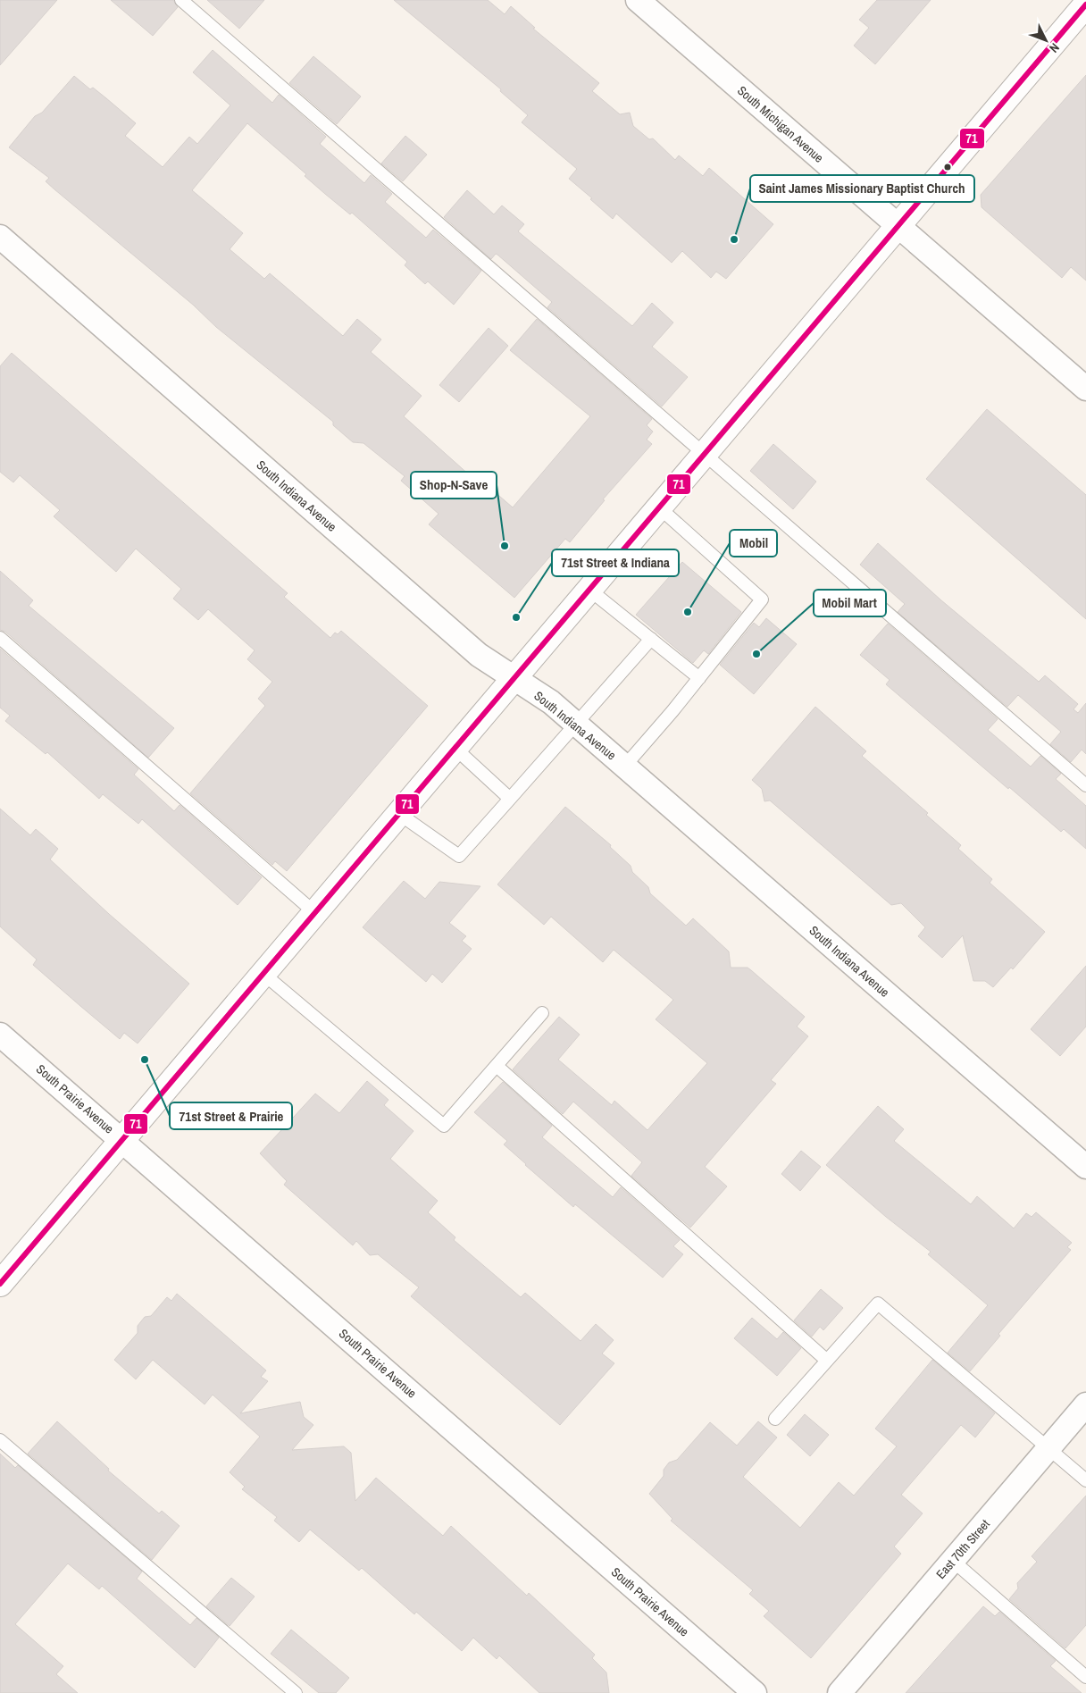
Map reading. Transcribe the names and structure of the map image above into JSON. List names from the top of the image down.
{
  "streets": {
    "street": [
      "South Michigan Avenue",
      "South Indiana Avenue",
      "South Prairie Avenue",
      "East 70th Street"
    ]
  },
  "places": [
    "Saint James Missionary Baptist Church",
    "Shop-N-Save",
    "Mobil",
    "71st Street & Indiana",
    "Mobil Mart",
    "71st Street & Prairie"
  ],
  "lines": ["transit line 71"],
  "north": "bottom right"
}
